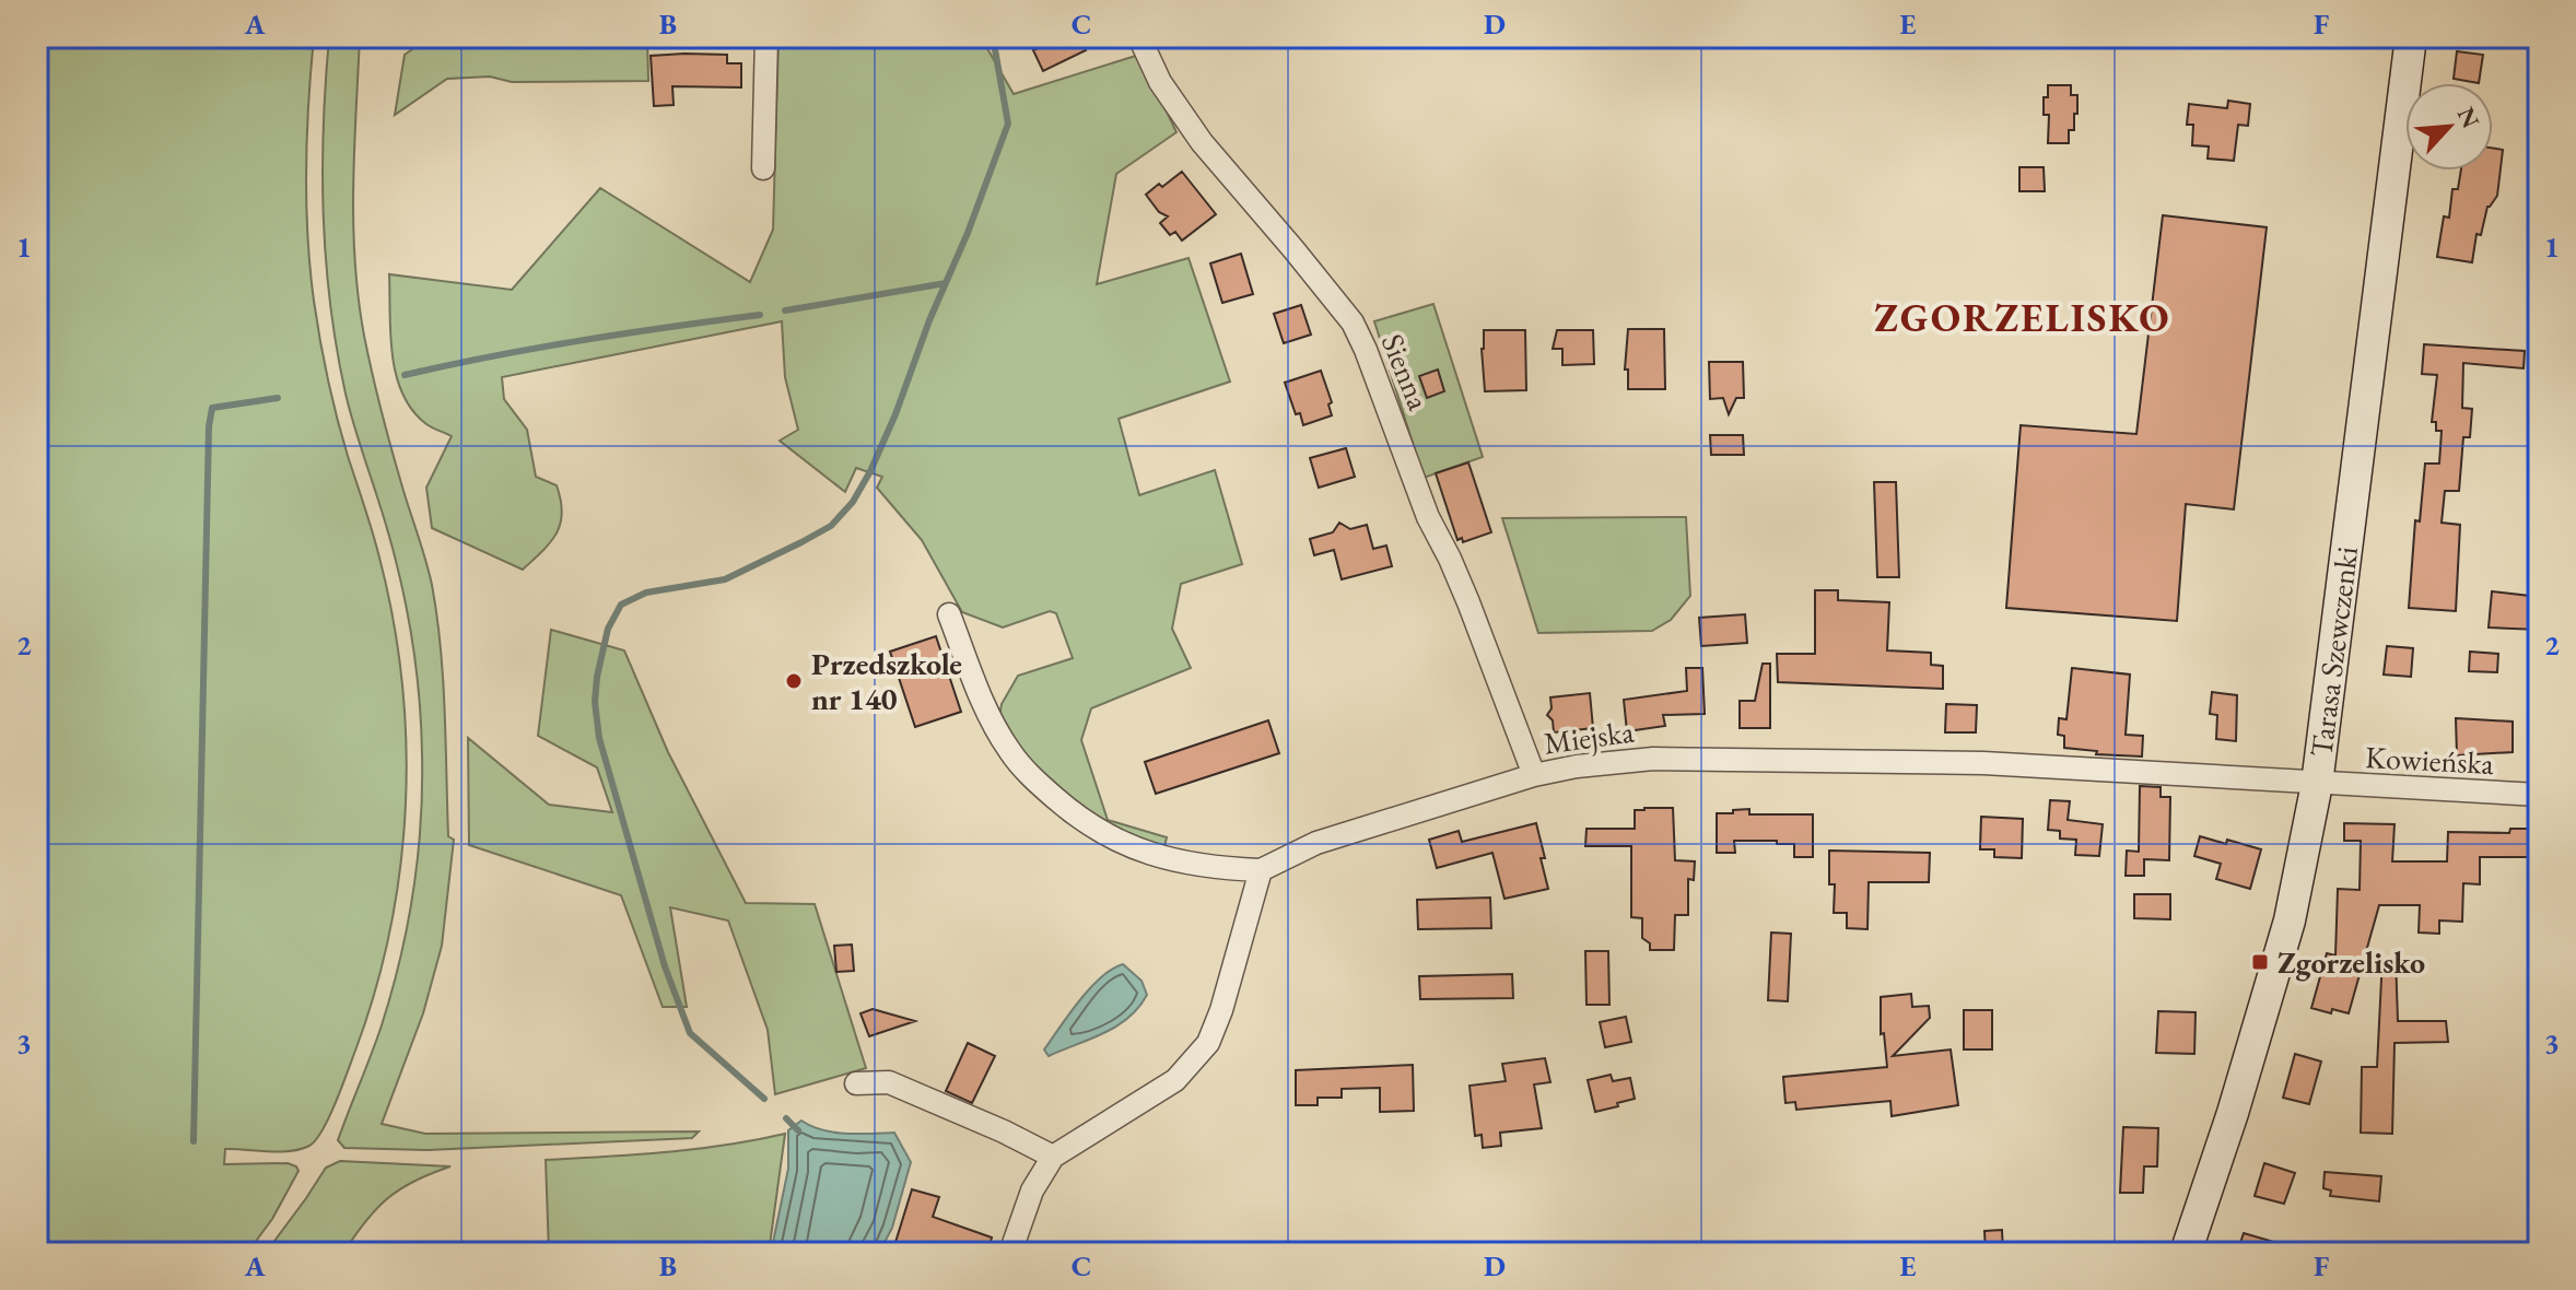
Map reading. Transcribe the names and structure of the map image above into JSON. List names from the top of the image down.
{
  "streets": {
    "street": [
      "Sienna",
      "Tarasa Szewczenki",
      "Miejska",
      "Kowieńska"
    ]
  },
  "crossings": [
    ["Sienna", "Miejska"],
    ["Tarasa Szewczenki", "Miejska"],
    ["Tarasa Szewczenki", "Kowieńska"],
    ["Miejska", "Kowieńska"]
  ],
  "districts": ["ZGORZELISKO"],
  "places": {
    "other": ["Przedszkole nr 140"],
    "transit": ["Zgorzelisko"]
  },
  "north": "top right",
  "grid": {
    "columns": [
      "A",
      "B",
      "C",
      "D",
      "E",
      "F"
    ],
    "rows": ["1", "2", "3"]
  }
}
